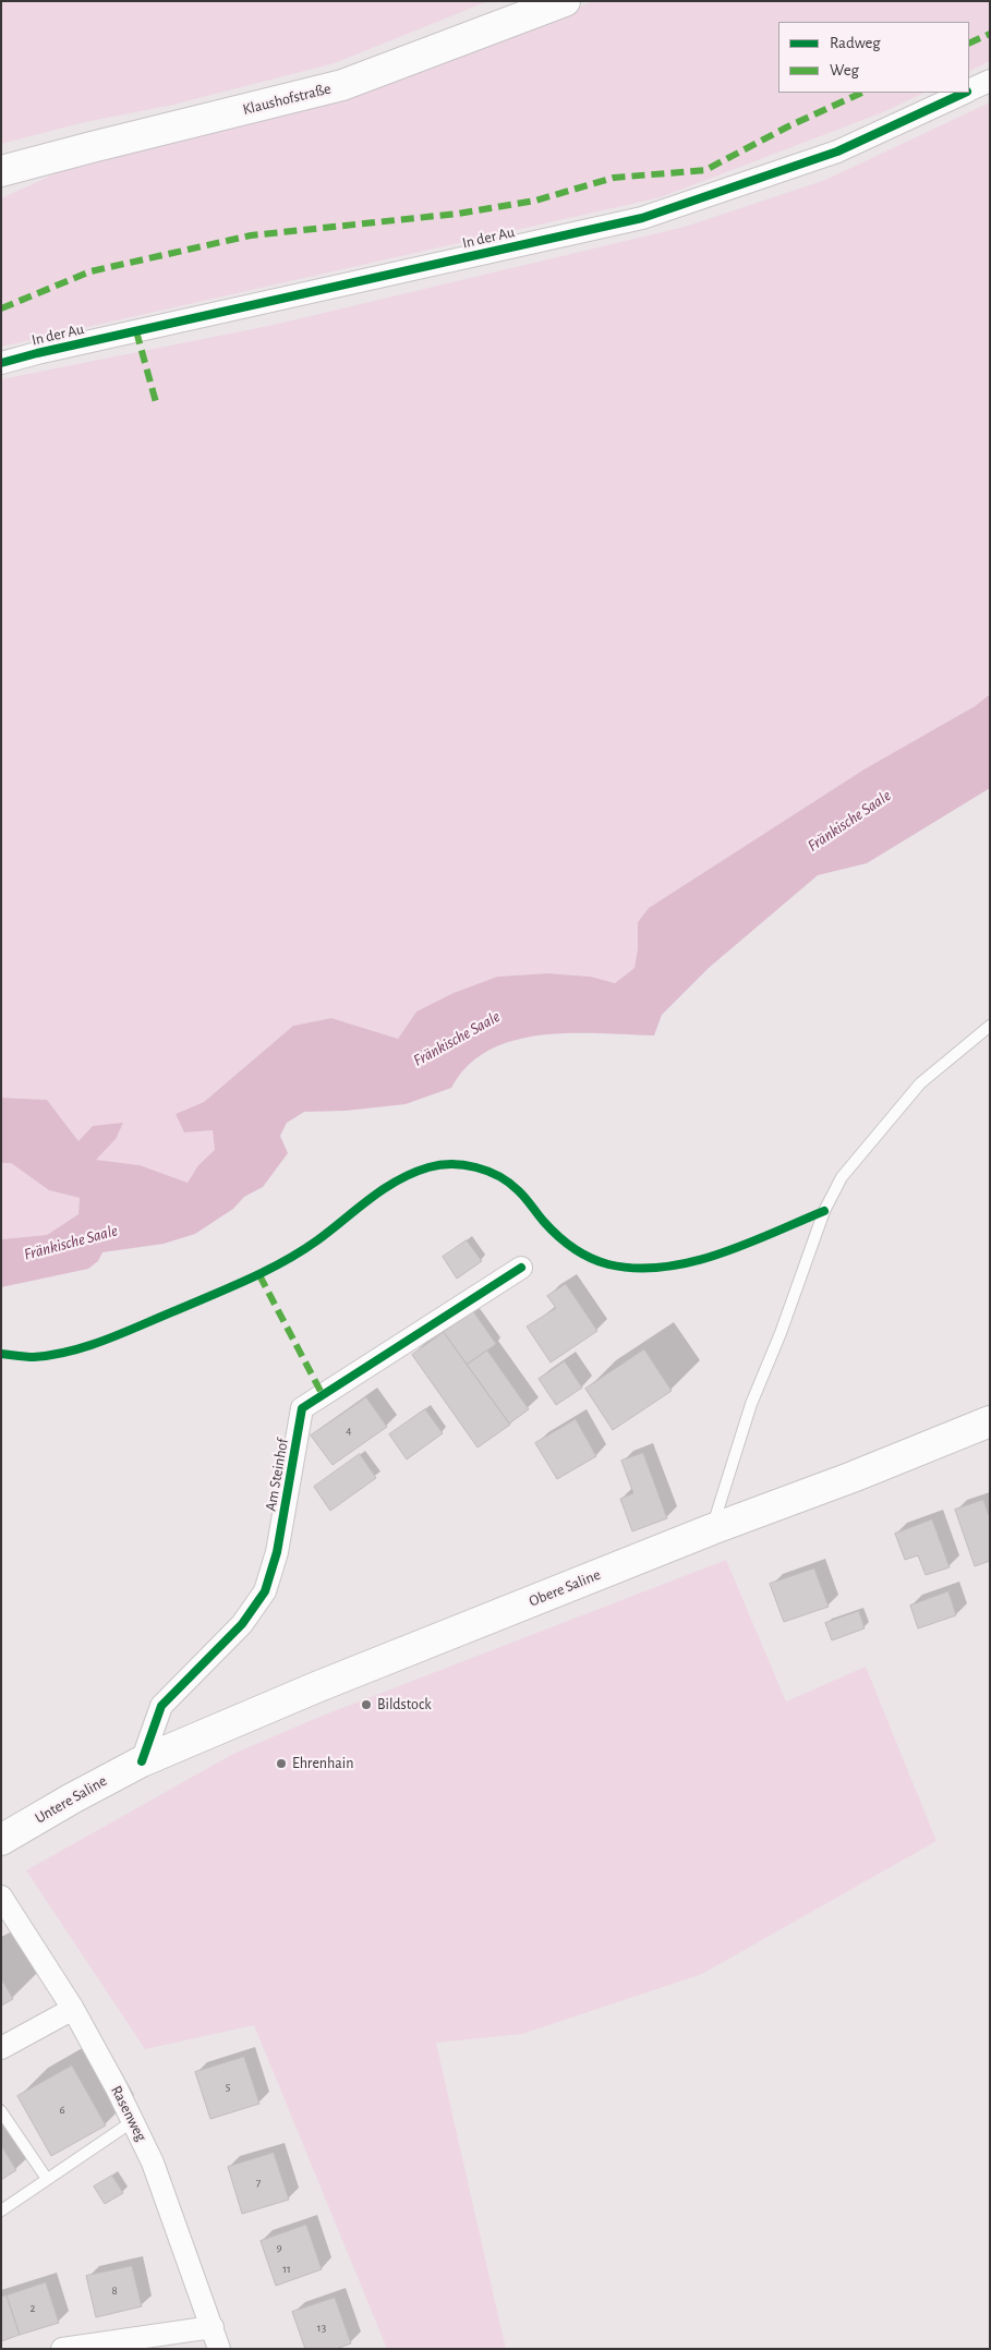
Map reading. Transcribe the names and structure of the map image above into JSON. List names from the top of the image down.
{
  "streets": {
    "main road": ["Klaushofstraße", "Obere Saline", "Untere Saline"],
    "street": ["In der Au", "Am Steinhof", "Rasenweg"]
  },
  "crossings": [
    ["Am Steinhof", "Obere Saline"],
    ["Am Steinhof", "Untere Saline"],
    ["Obere Saline", "Untere Saline"]
  ],
  "water": ["Fränkische Saale"],
  "places": ["Bildstock", "Ehrenhain"],
  "house_numbers": [
    "4",
    "5",
    "6",
    "7",
    "9",
    "11",
    "8",
    "2",
    "13"
  ],
  "legend": ["Radweg", "Weg"]
}
